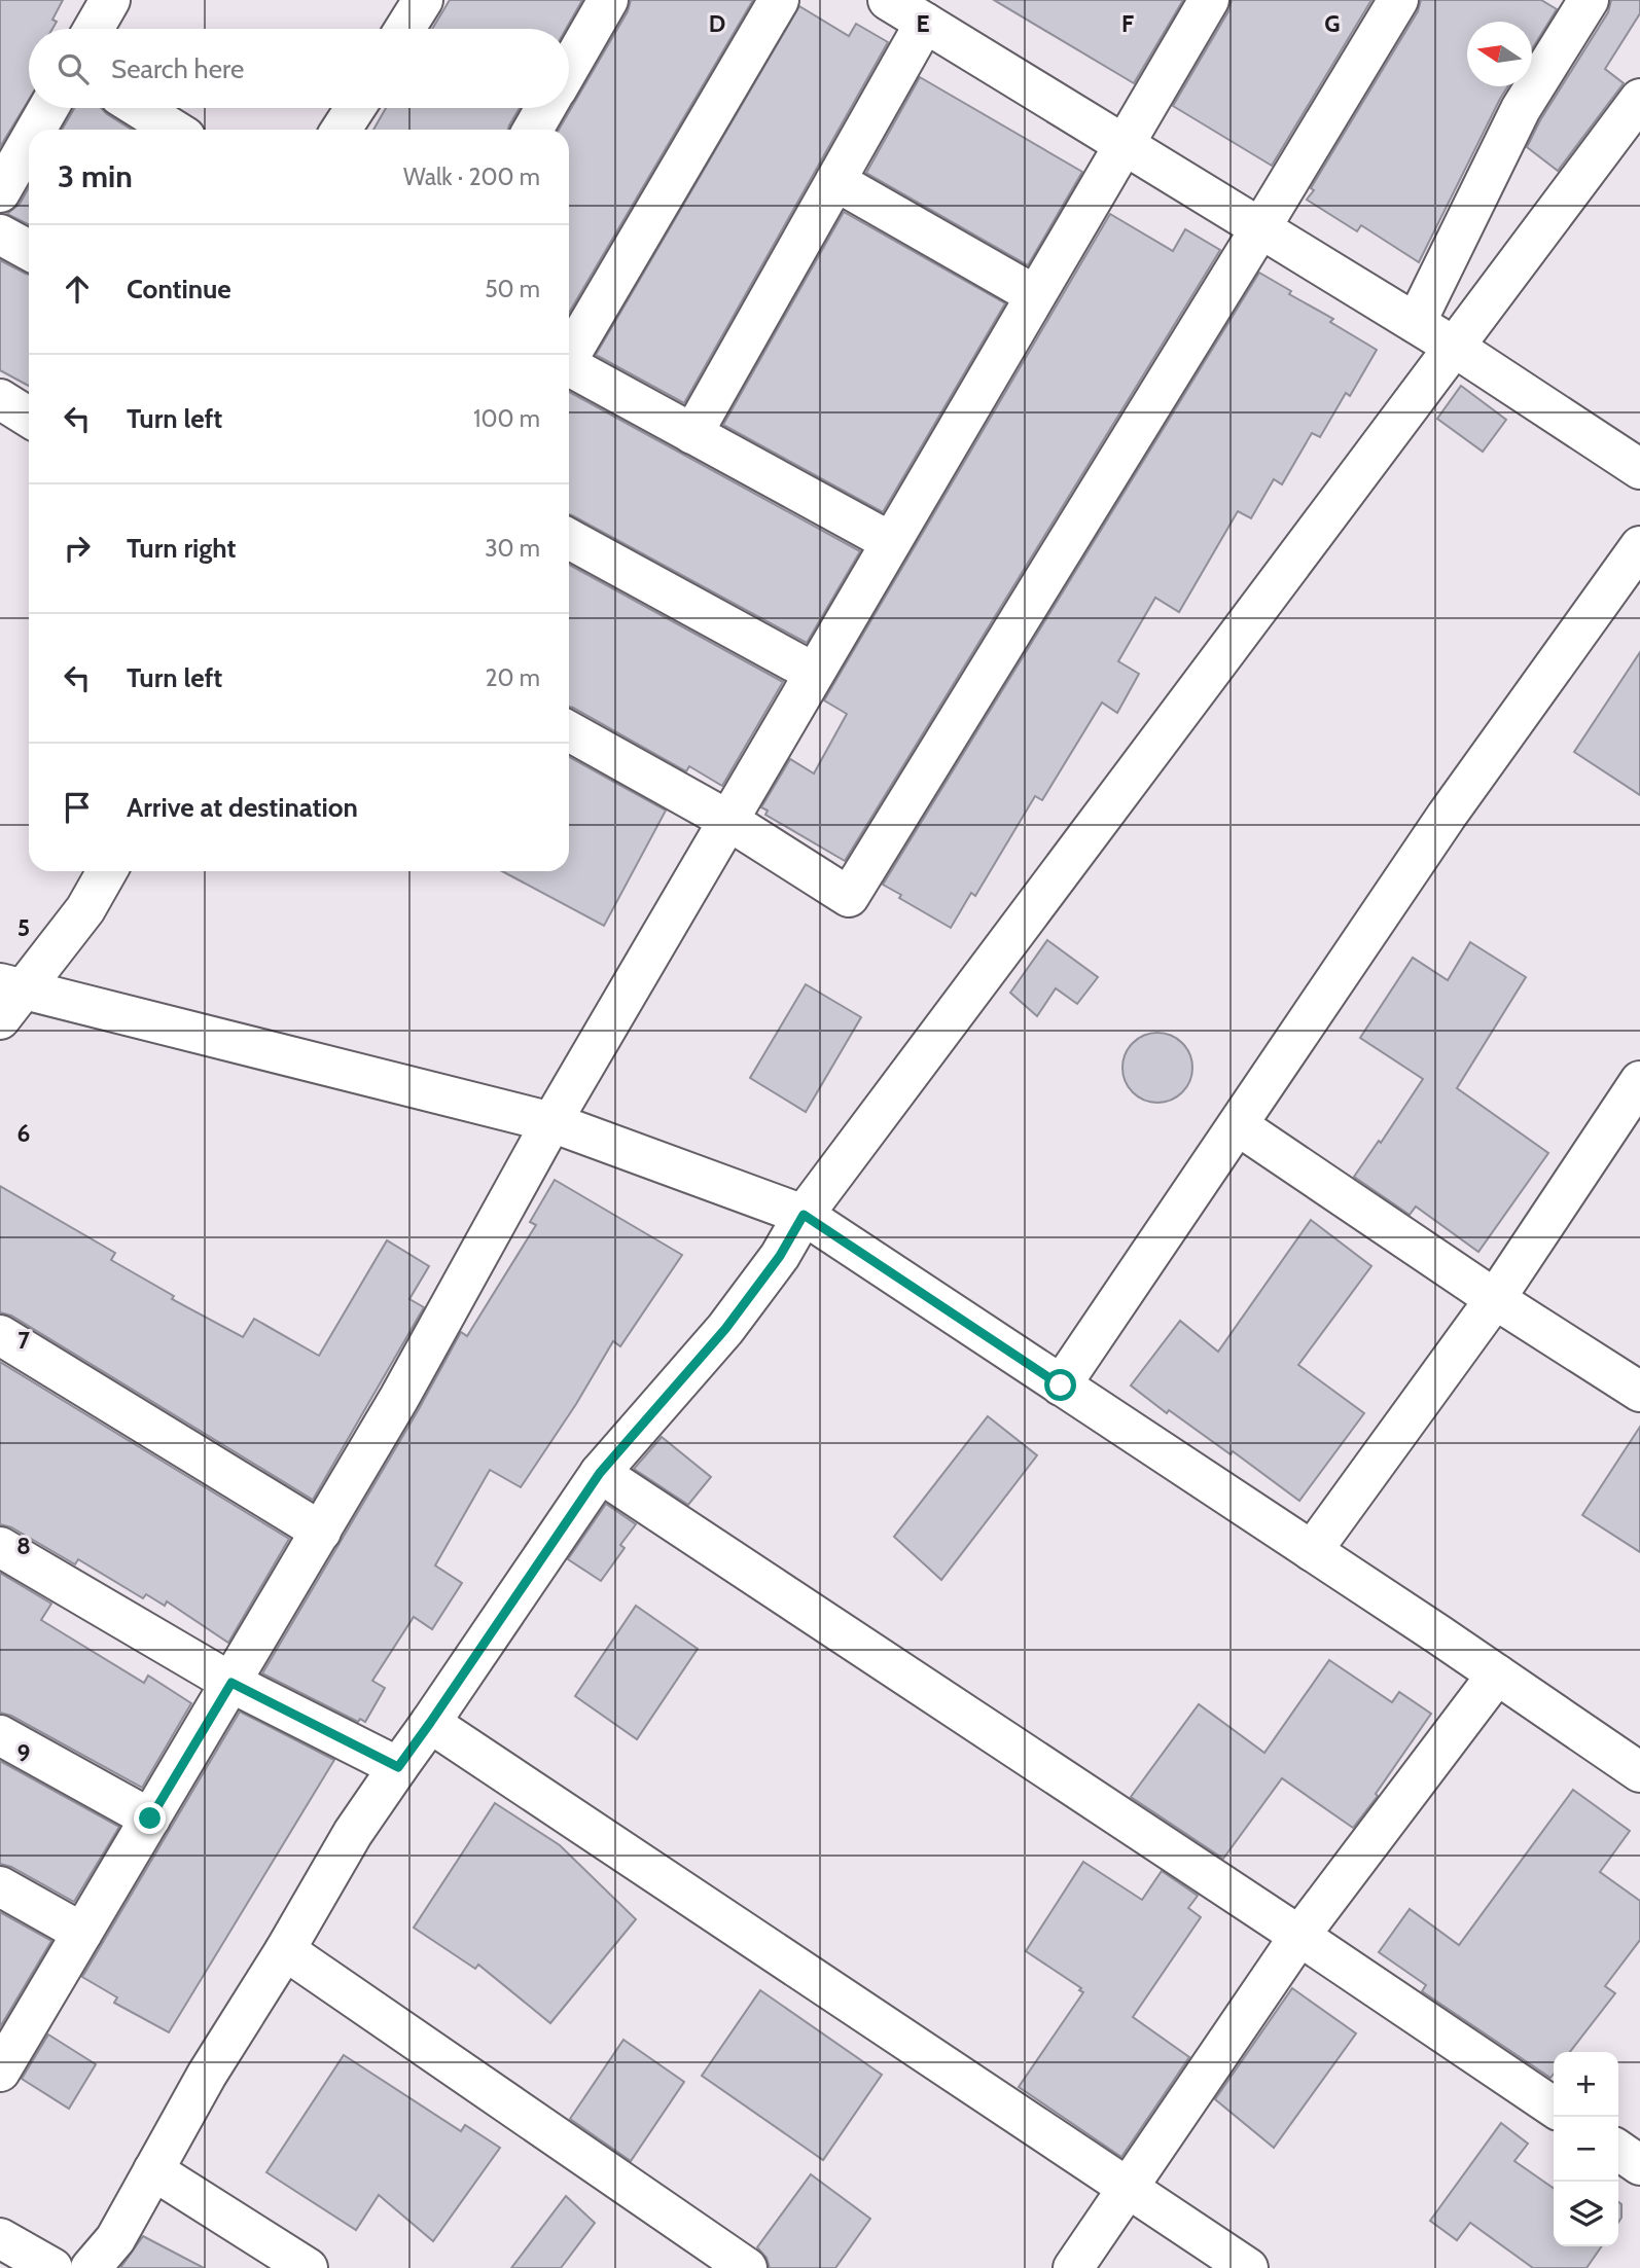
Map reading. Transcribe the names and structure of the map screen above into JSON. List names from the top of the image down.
{
  "north": "left",
  "page": {
    "search": "Search here",
    "heading": ["3 min", "Walk · 200 m"],
    "list": [
      ["Continue", "50 m"],
      ["Turn left", "100 m"],
      ["Turn right", "30 m"],
      ["Turn left", "20 m"],
      "Arrive at destination"
    ],
    "map_buttons": ["+", "−"]
  },
  "grid": {
    "columns": [
      "D",
      "E",
      "F",
      "G"
    ],
    "rows": [
      "5",
      "6",
      "7",
      "8",
      "9"
    ]
  }
}
